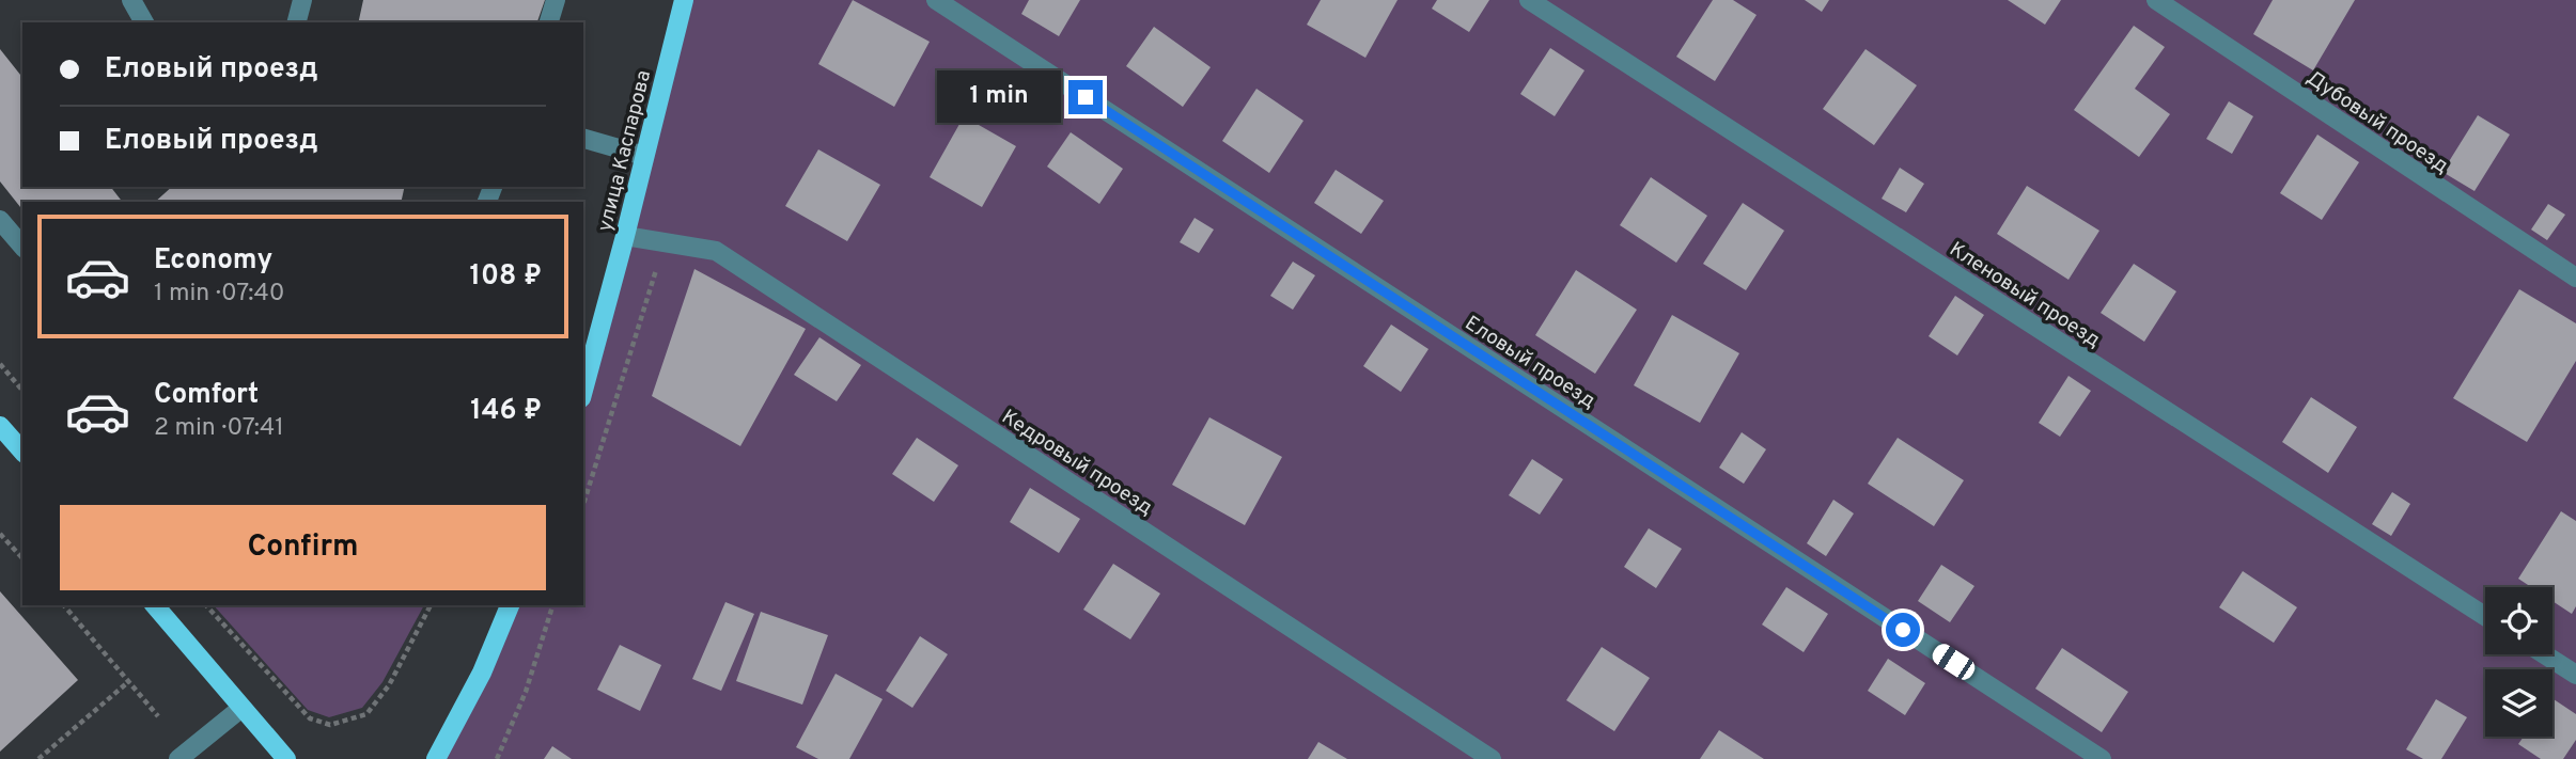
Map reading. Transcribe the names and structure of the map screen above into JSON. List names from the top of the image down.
{
  "streets": {
    "main road": ["улица Каспарова"],
    "street": [
      "Дубовый проезд",
      "Кленовый проезд",
      "Еловый проезд",
      "Кедровый проезд"
    ]
  },
  "crossings": [
    ["улица Каспарова", "Кедровый проезд"]
  ],
  "page": {
    "banner": ["Еловый проезд", "Еловый проезд"],
    "bubble": "1 min",
    "list": [
      {
        "name": "Economy",
        "note": "1 min · 07:40",
        "value": "108 ₽"
      },
      {
        "name": "Comfort",
        "note": "2 min · 07:41",
        "value": "146 ₽"
      }
    ],
    "buttons": "Confirm"
  }
}
